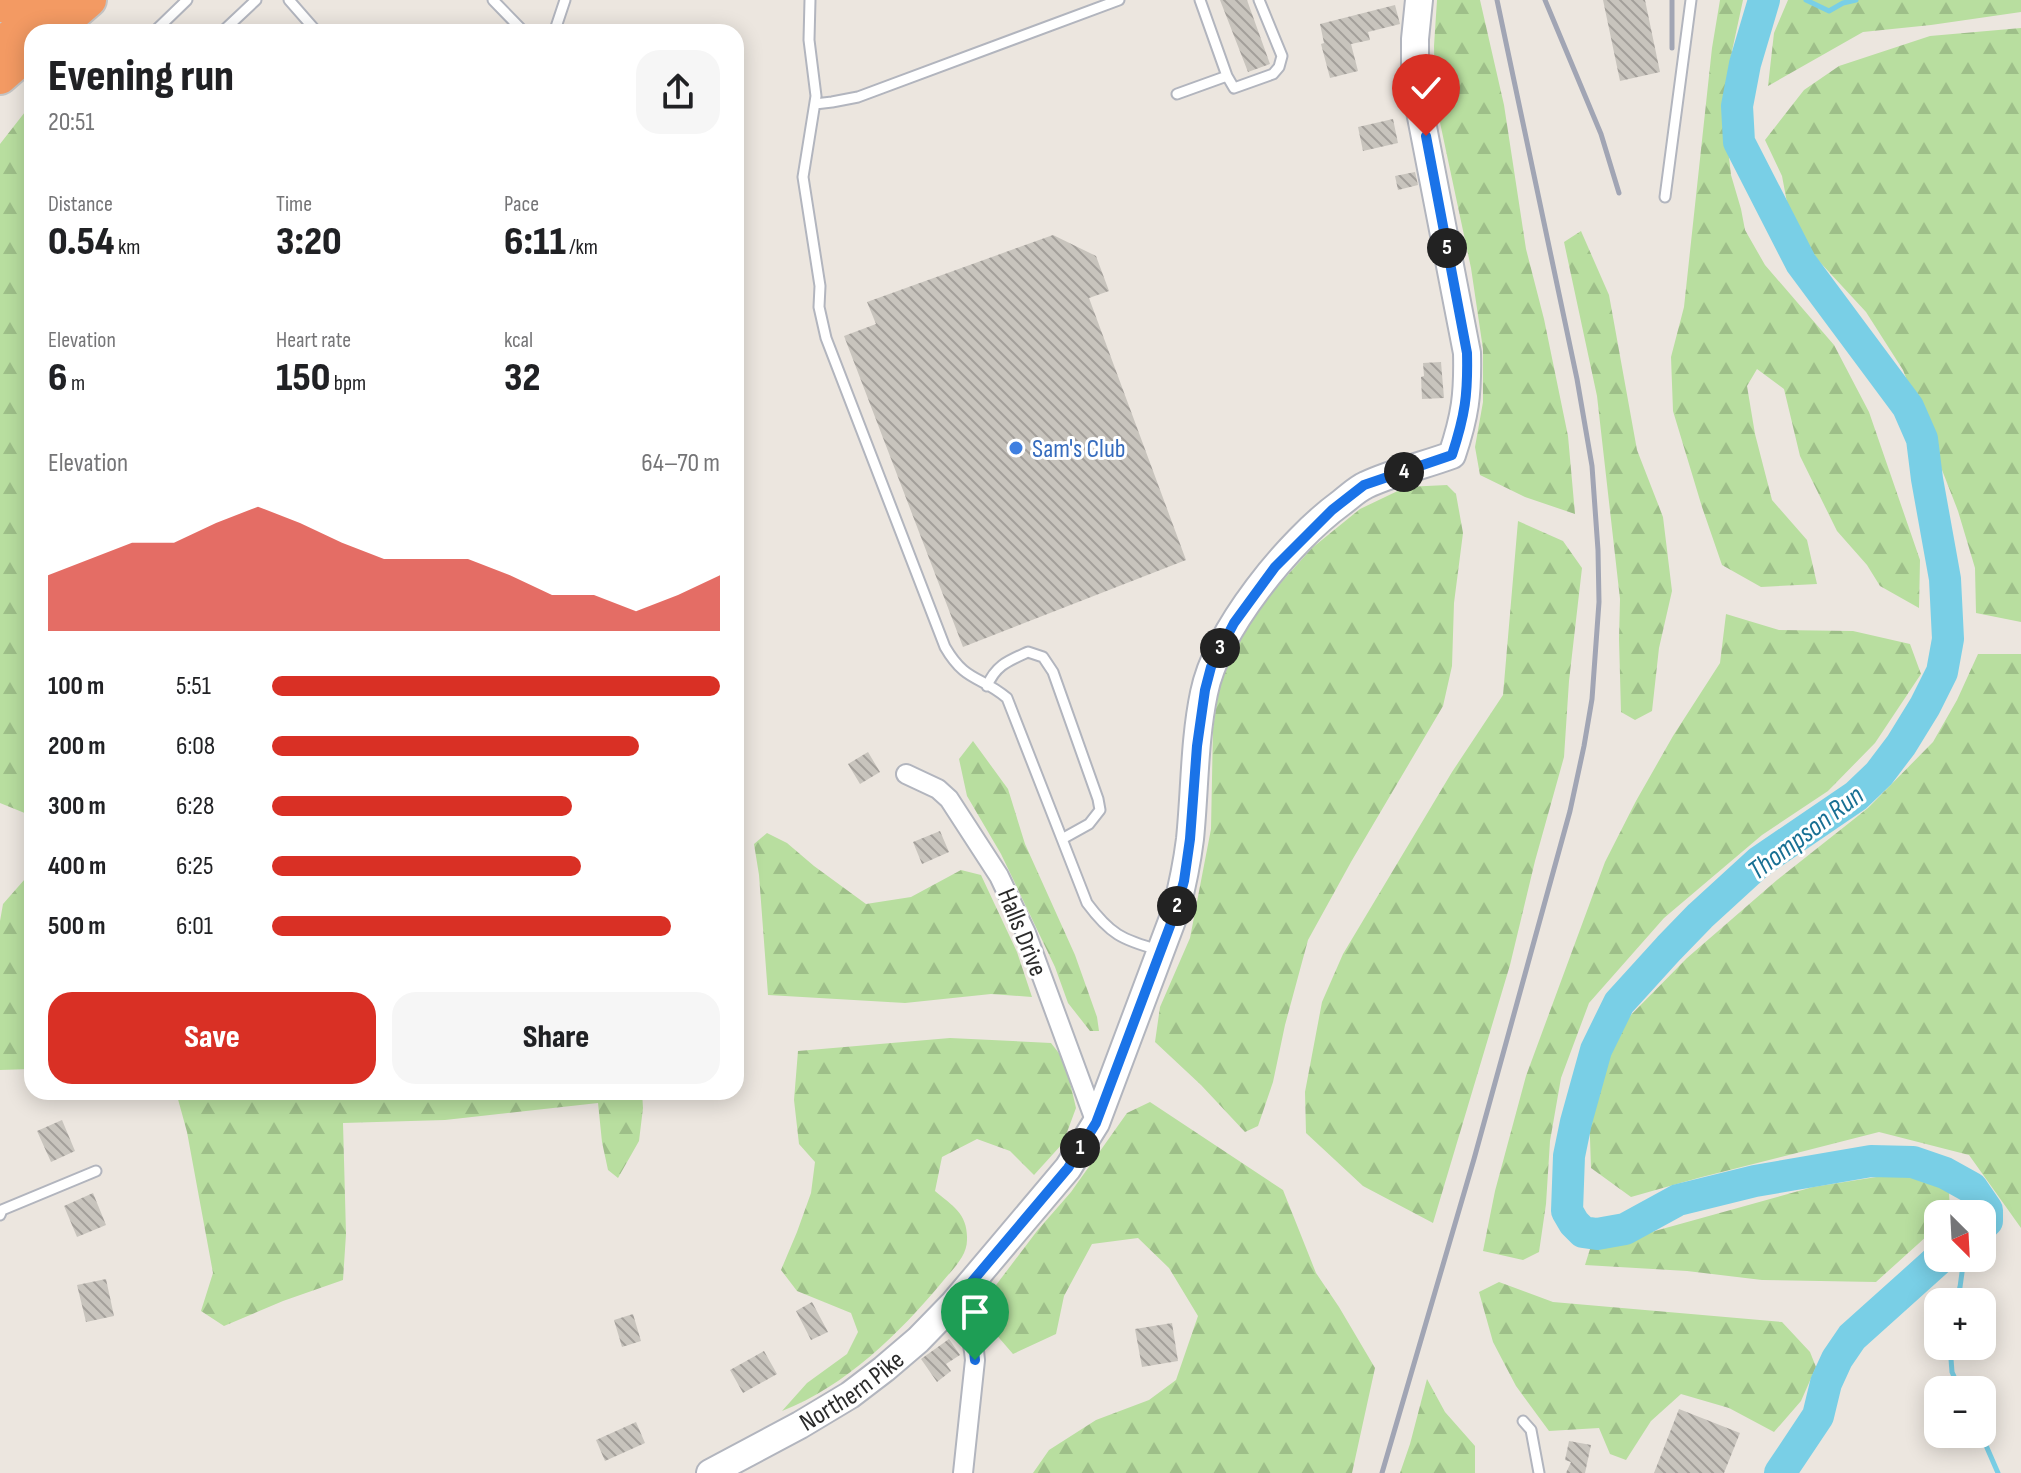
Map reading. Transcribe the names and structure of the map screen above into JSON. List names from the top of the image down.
{
  "streets": {
    "street": ["Halls Drive", "Northern Pike"]
  },
  "crossings": [
    ["Halls Drive", "Northern Pike"]
  ],
  "water": ["Thompson Run"],
  "places": ["Sam's Club"],
  "north": "bottom right",
  "page": {
    "heading": ["Evening run", "20:51"],
    "stats": [
      ["Distance", "0.54 km"],
      ["Time", "3:20"],
      ["Pace", "6:11 /km"],
      ["Elevation", "6 m"],
      ["Heart rate", "150 bpm"],
      ["kcal", "32"]
    ],
    "pins": [
      "5",
      "4",
      "3",
      "2",
      "1"
    ],
    "chart": ["Elevation", "64–70 m"],
    "list": [
      {
        "name": "100 m",
        "note": "5:51"
      },
      {
        "name": "200 m",
        "note": "6:08"
      },
      {
        "name": "300 m",
        "note": "6:28"
      },
      {
        "name": "400 m",
        "note": "6:25"
      },
      {
        "name": "500 m",
        "note": "6:01"
      }
    ],
    "buttons": ["Save", "Share"],
    "map_buttons": ["+", "−"]
  }
}
